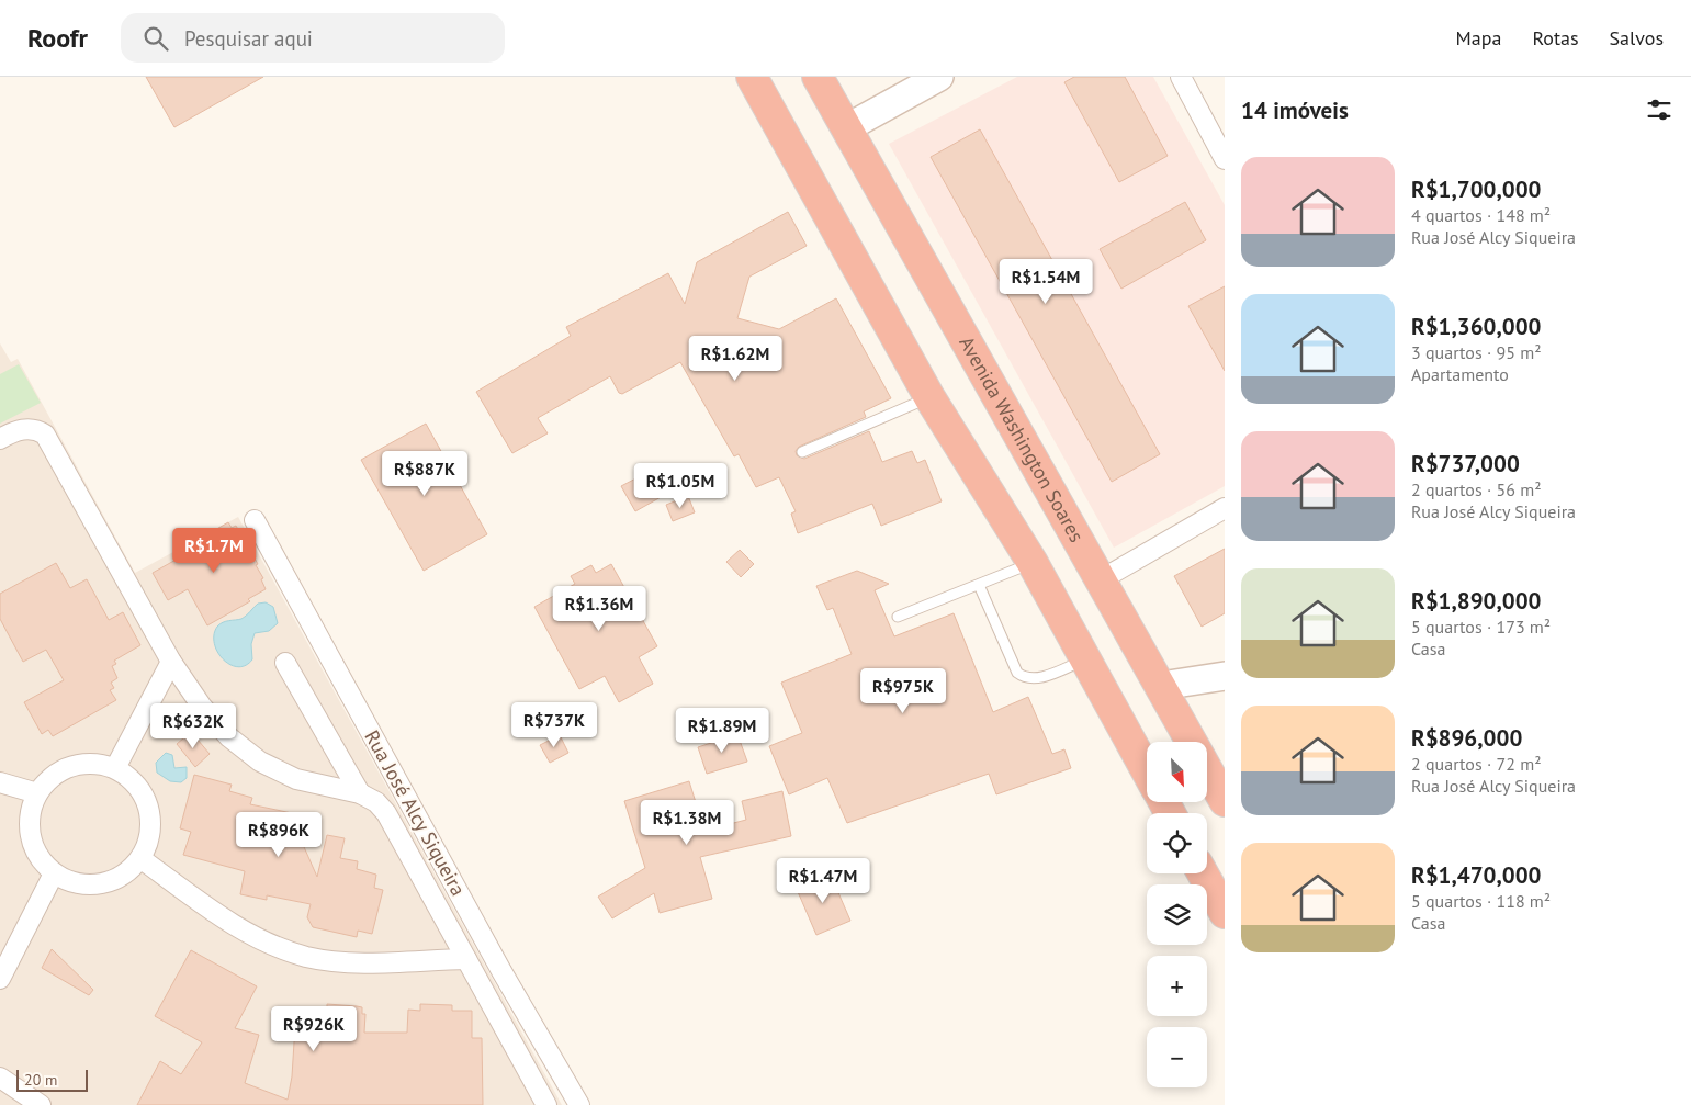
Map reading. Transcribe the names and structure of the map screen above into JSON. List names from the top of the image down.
{
  "streets": {
    "highway": ["Avenida Washington Soares"],
    "street": ["Rua José Alcy Siqueira"]
  },
  "scale_bar": "20 m",
  "north": "bottom right",
  "page": {
    "header": "Roofr",
    "search": "Pesquisar aqui",
    "nav": ["Mapa", "Rotas", "Salvos"],
    "heading": "14 imóveis",
    "list": [
      {
        "name": "R$1,700,000",
        "note": "4 quartos · 148 m² · Rua José Alcy Siqueira"
      },
      {
        "name": "R$1,360,000",
        "note": "3 quartos · 95 m² · Apartamento"
      },
      {
        "name": "R$737,000",
        "note": "2 quartos · 56 m² · Rua José Alcy Siqueira"
      },
      {
        "name": "R$1,890,000",
        "note": "5 quartos · 173 m² · Casa"
      },
      {
        "name": "R$896,000",
        "note": "2 quartos · 72 m² · Rua José Alcy Siqueira"
      },
      {
        "name": "R$1,470,000",
        "note": "5 quartos · 118 m² · Casa"
      }
    ],
    "price": [
      "R$1.54M",
      "R$1.62M",
      "R$887K",
      "R$1.05M",
      "R$1.7M",
      "R$1.36M",
      "R$975K",
      "R$737K",
      "R$632K",
      "R$1.89M",
      "R$1.38M",
      "R$896K",
      "R$1.47M",
      "R$926K"
    ],
    "map_buttons": ["+", "−"],
    "scale": "20 m"
  }
}
